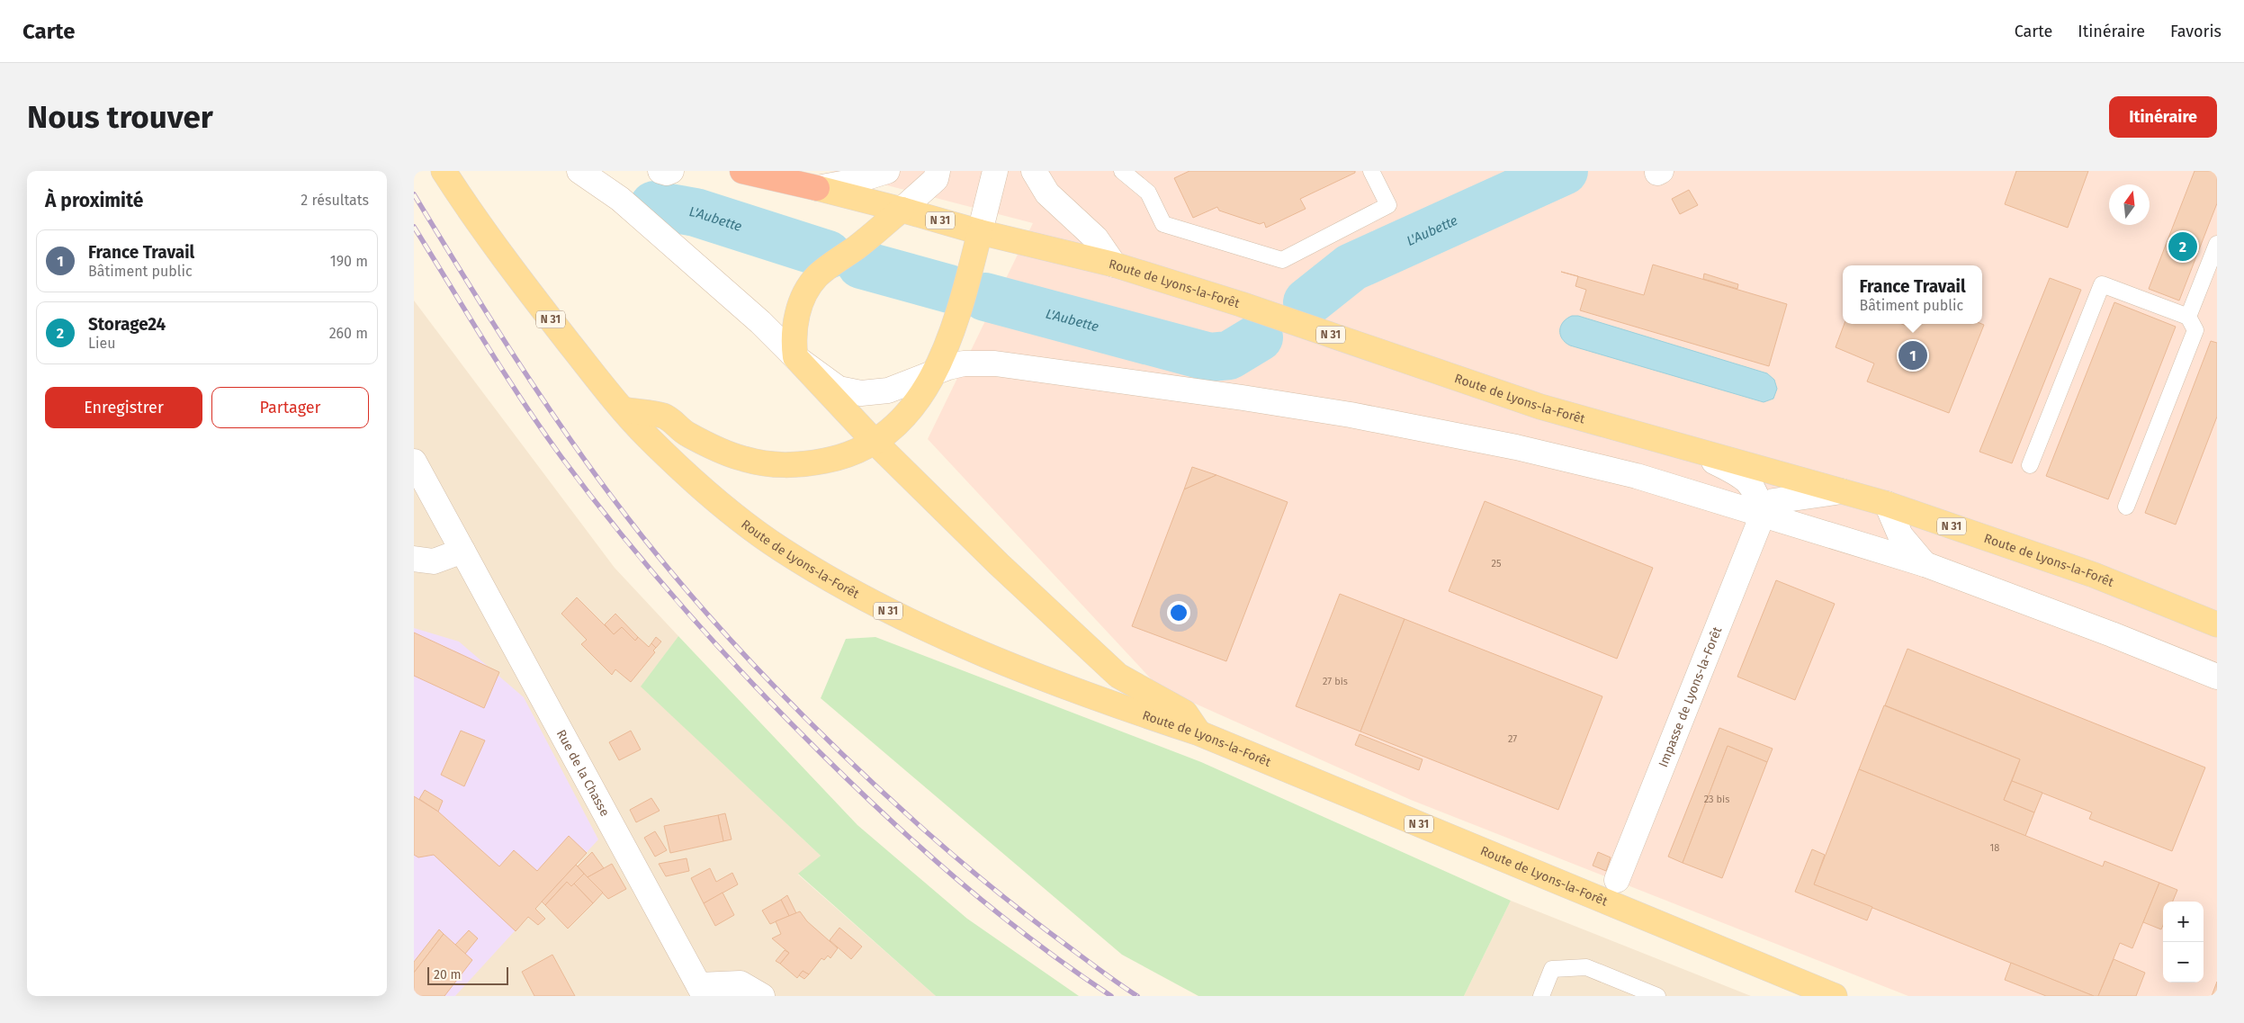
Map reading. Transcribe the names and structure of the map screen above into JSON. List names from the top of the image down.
{
  "streets": {
    "highway": ["N 31"],
    "main road": ["Route de Lyons-la-Forêt"],
    "street": ["Impasse de Lyons-la-Forêt", "Rue de la Chasse"]
  },
  "crossings": [
    ["N 31", "Route de Lyons-la-Forêt"]
  ],
  "water": ["L'Aubette"],
  "house_numbers": [
    "25",
    "27 bis",
    "27",
    "23 bis",
    "18"
  ],
  "scale_bar": "20 m",
  "north": "top",
  "page": {
    "header": "Carte",
    "nav": ["Carte", "Itinéraire", "Favoris"],
    "buttons": [
      "Itinéraire",
      ["Enregistrer", "Partager"]
    ],
    "title": "Nous trouver",
    "heading": ["À proximité", "2 résultats"],
    "list": [
      {
        "mark": "1",
        "name": "France Travail",
        "note": "Bâtiment public",
        "value": "190 m"
      },
      {
        "mark": "2",
        "name": "Storage24",
        "note": "Lieu",
        "value": "260 m"
      }
    ],
    "pins": ["2", "1"],
    "popup": ["France Travail", "Bâtiment public"],
    "map_buttons": ["+", "−"],
    "scale": "20 m"
  }
}
